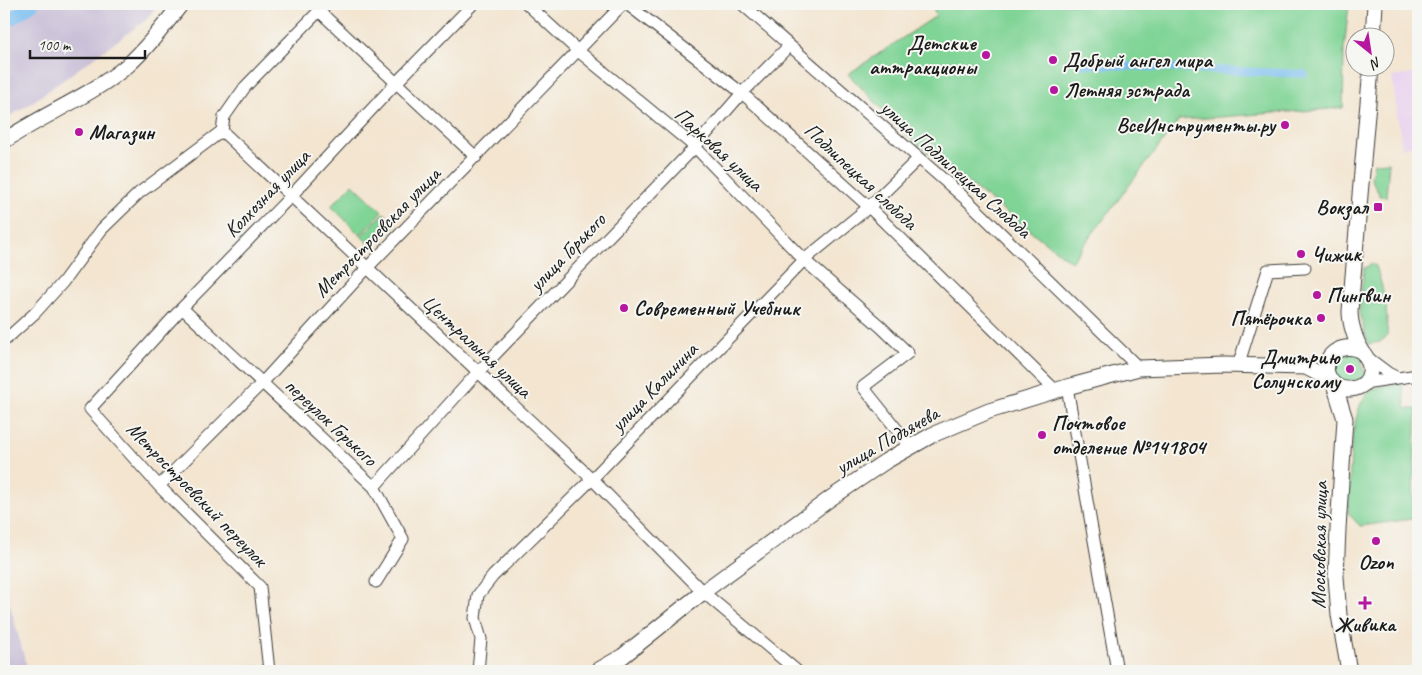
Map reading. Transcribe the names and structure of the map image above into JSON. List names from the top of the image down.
{
  "streets": {
    "main road": ["улица Подъячева", "Московская улица"],
    "street": [
      "Парковая улица",
      "улица Подлипецкая Слобода",
      "Подлипецкая слобода",
      "Колхозная улица",
      "Метростроевская улица",
      "улица Горького",
      "Центральная улица",
      "улица Калинина",
      "переулок Горького",
      "Метростроевский переулок"
    ]
  },
  "crossings": [
    ["Парковая улица", "Метростроевская улица"],
    ["Парковая улица", "улица Горького"],
    ["Парковая улица", "улица Калинина"],
    ["Парковая улица", "улица Подъячева"],
    ["улица Подлипецкая Слобода", "улица Горького"],
    ["улица Подлипецкая Слобода", "улица Калинина"],
    ["улица Подлипецкая Слобода", "улица Подъячева"],
    ["Подлипецкая слобода", "улица Горького"],
    ["Подлипецкая слобода", "улица Калинина"],
    ["Подлипецкая слобода", "улица Подъячева"],
    ["Колхозная улица", "Центральная улица"],
    ["Колхозная улица", "переулок Горького"],
    ["Колхозная улица", "Метростроевский переулок"],
    ["Метростроевская улица", "Центральная улица"],
    ["Метростроевская улица", "переулок Горького"],
    ["Метростроевская улица", "Метростроевский переулок"],
    ["улица Горького", "Центральная улица"],
    ["улица Горького", "переулок Горького"],
    ["Центральная улица", "улица Калинина"],
    ["Центральная улица", "улица Подъячева"],
    ["улица Подъячева", "Московская улица"]
  ],
  "places": {
    "other": [
      "Детские аттракционы",
      "Добрый ангел мира",
      "Летняя эстрада",
      "ВсеИнструменты.ру",
      "Магазин",
      "Чижик",
      "Пингвин",
      "Современный Учебник",
      "Пятёрочка",
      "Дмитрию Солунскому",
      "Почтовое отделение №141804",
      "Ozon"
    ],
    "transit": ["Вокзал"],
    "health": ["Живика"]
  },
  "scale_bar": "100 m",
  "north": "bottom right"
}
